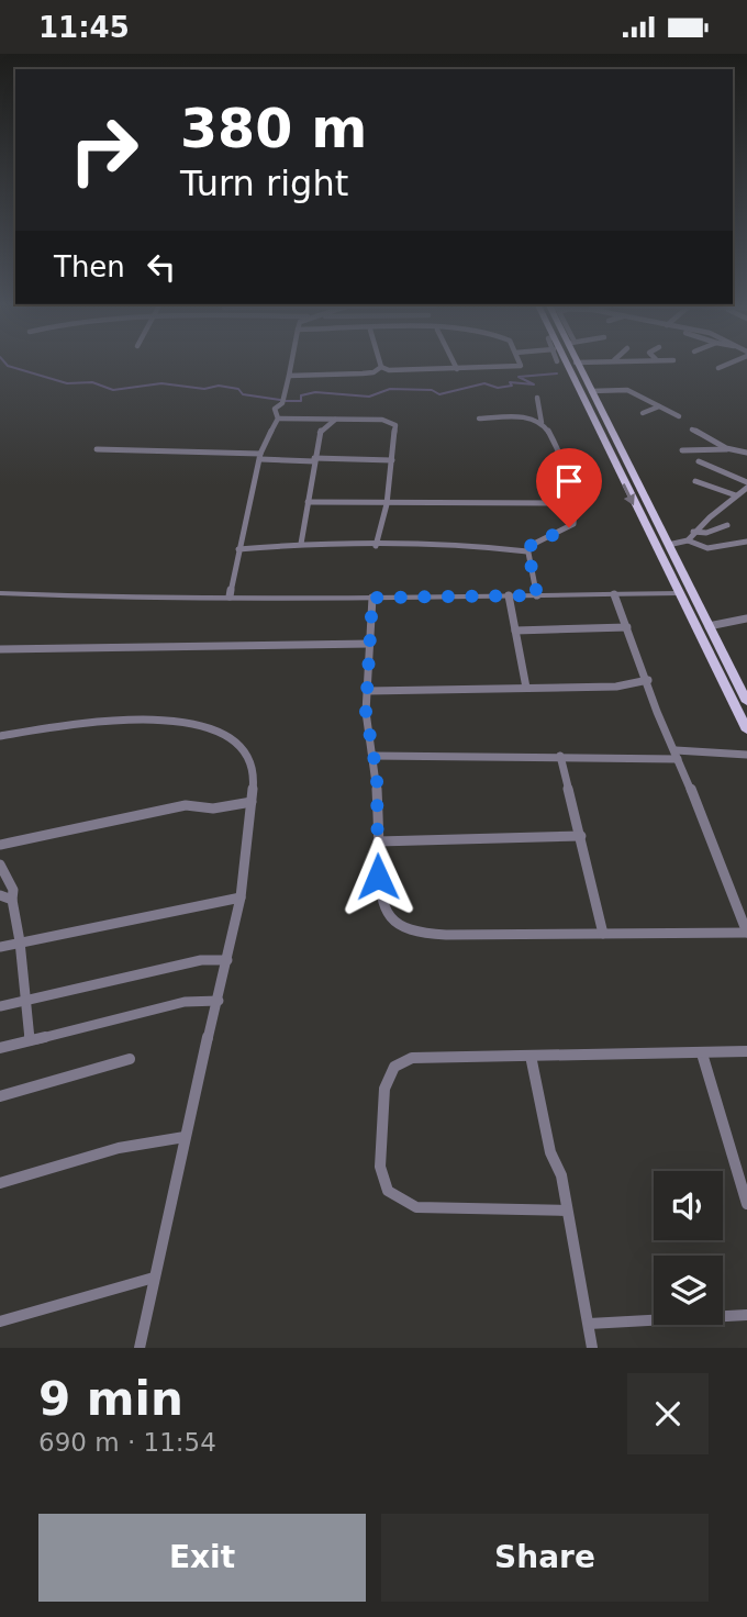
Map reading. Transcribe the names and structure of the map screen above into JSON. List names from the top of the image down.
{
  "page": {
    "status": "11:45",
    "turn": ["380 m", "Turn right"],
    "then": "Then",
    "heading": ["9 min", "690 m · 11:54"],
    "buttons": ["Exit", "Share"]
  }
}
